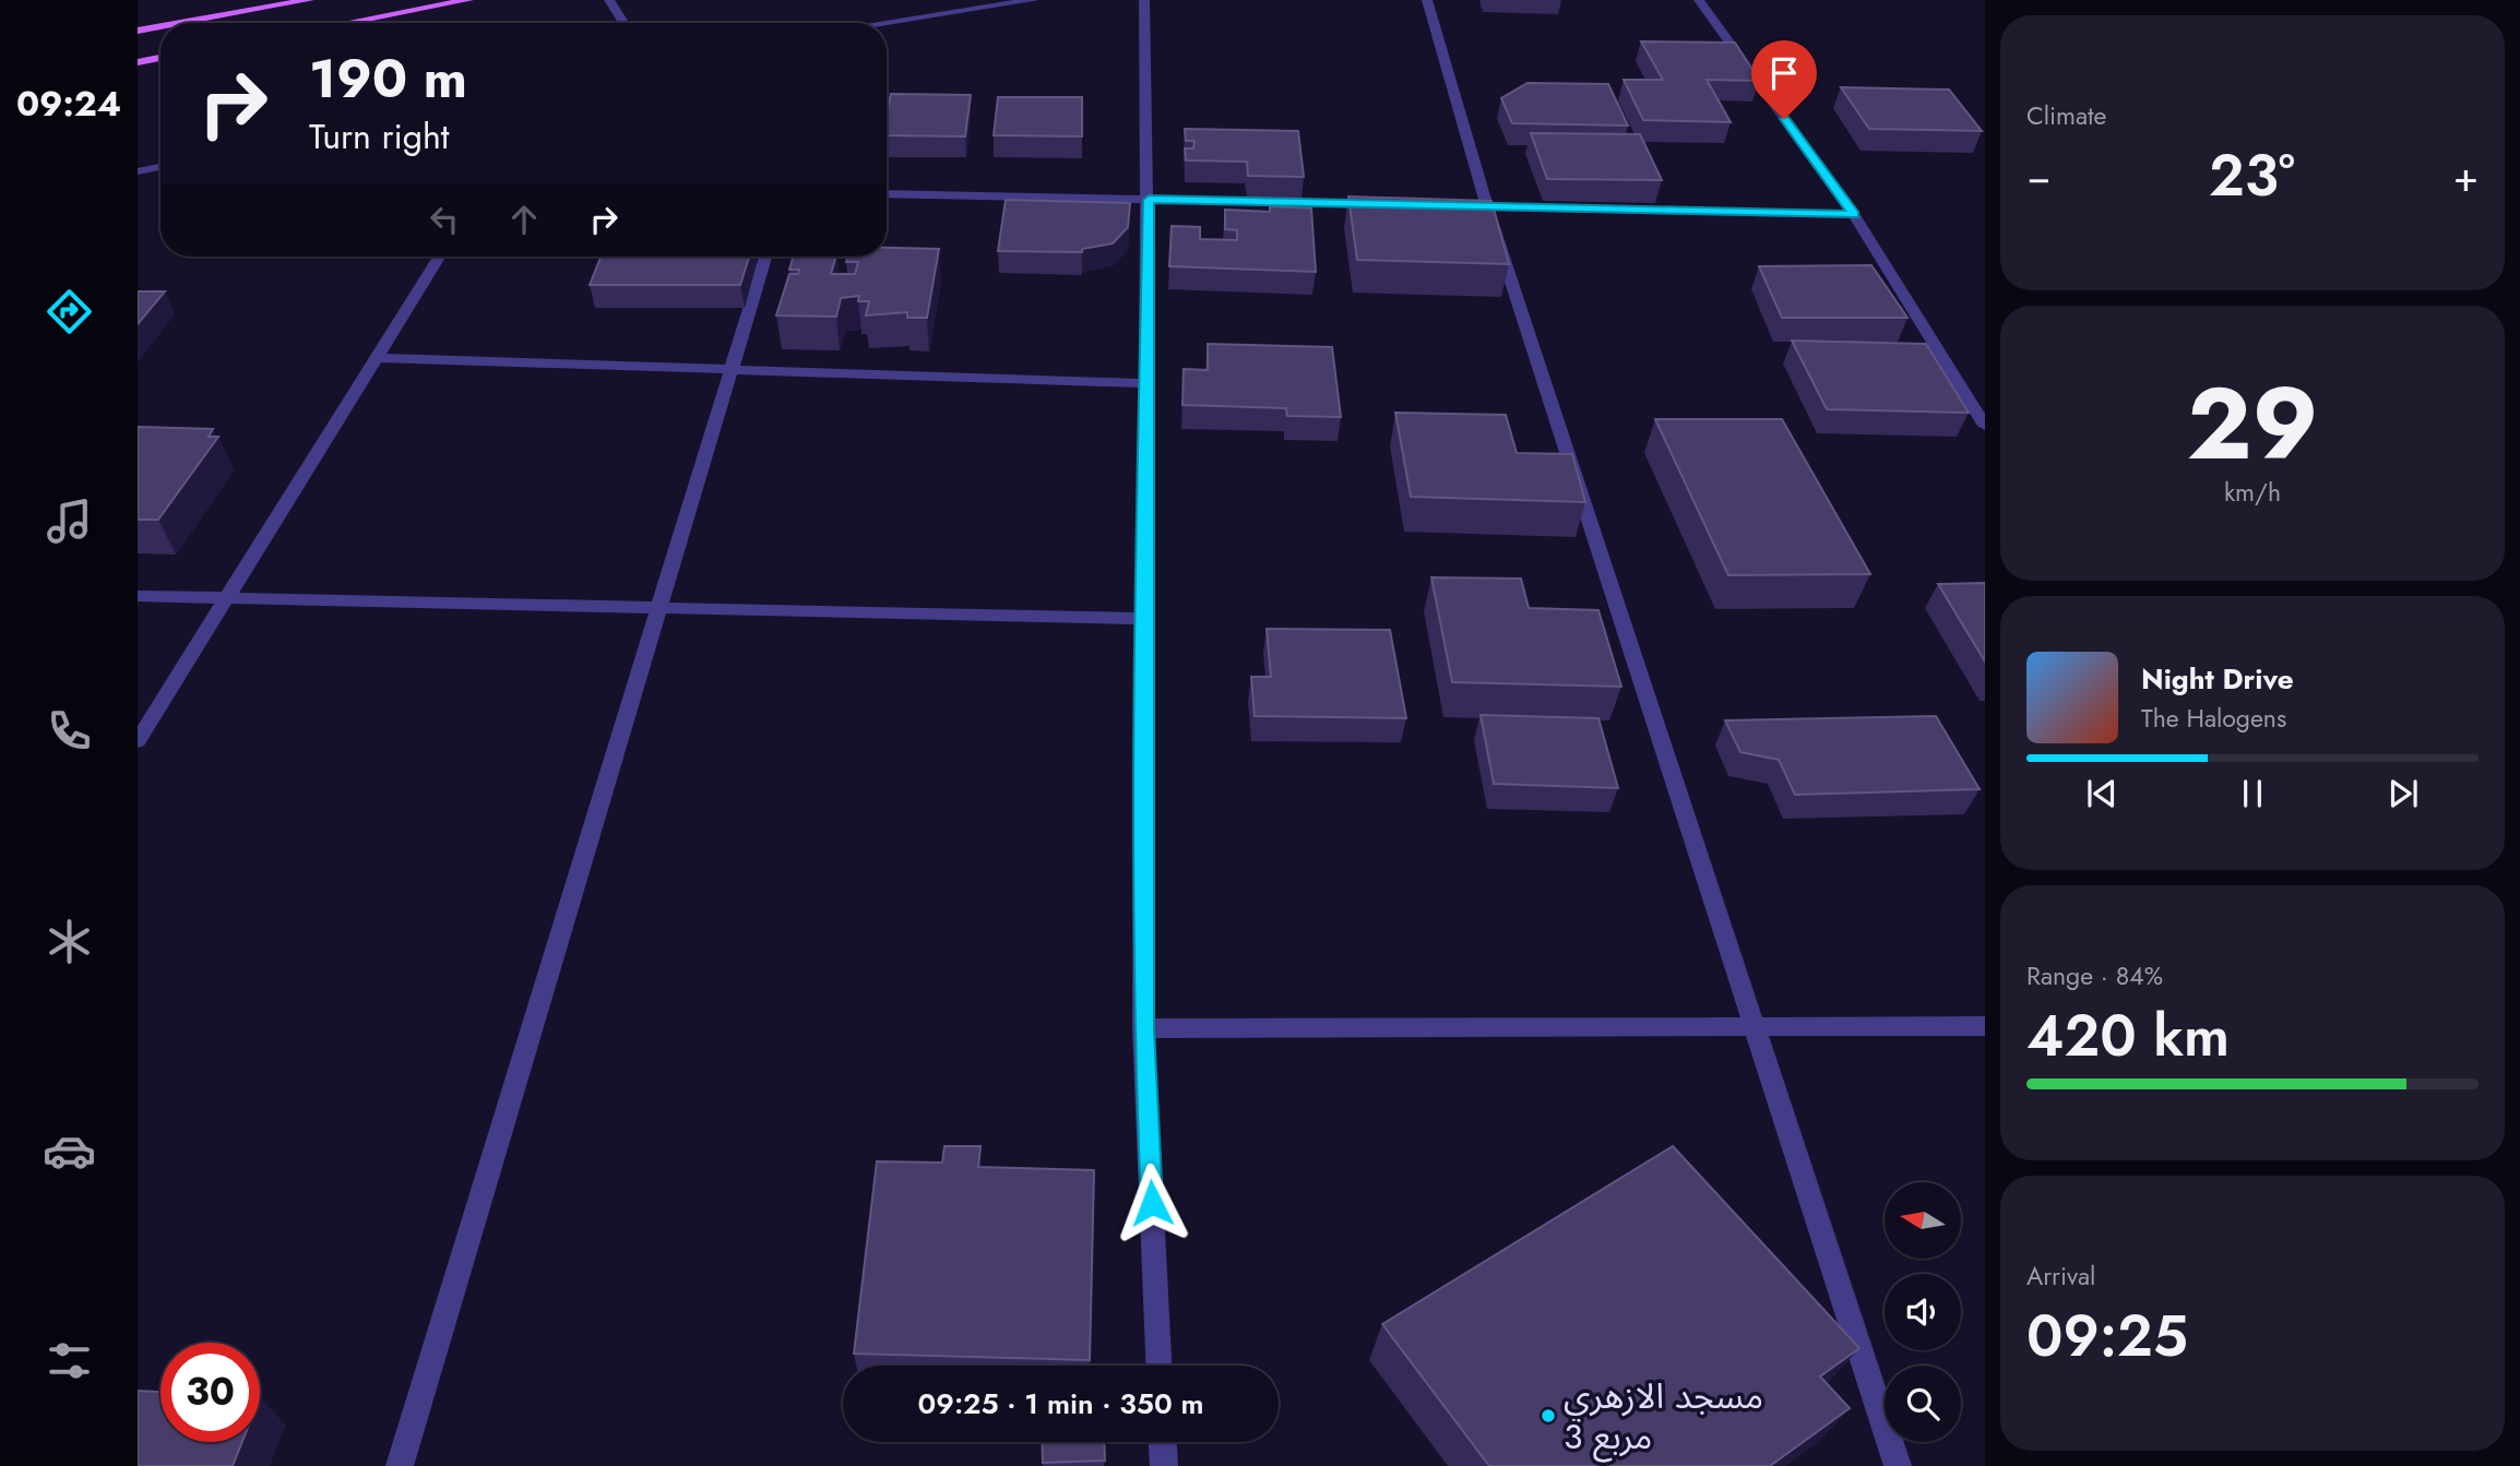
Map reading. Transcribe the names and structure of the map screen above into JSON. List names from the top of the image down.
{
  "places": ["مسجد الازهري مربع 3"],
  "north": "left",
  "page": {
    "tabs": "09:24",
    "tile": [
      "Climate",
      ["29", "km/h"],
      ["Range · 84%", "420 km"],
      ["Arrival", "09:25"]
    ],
    "turn": ["190 m", "Turn right"],
    "heat": ["−", "23°", "+"],
    "song": ["Night Drive", "The Halogens"],
    "limit": "30",
    "trip": "09:25 · 1 min · 350 m"
  }
}
